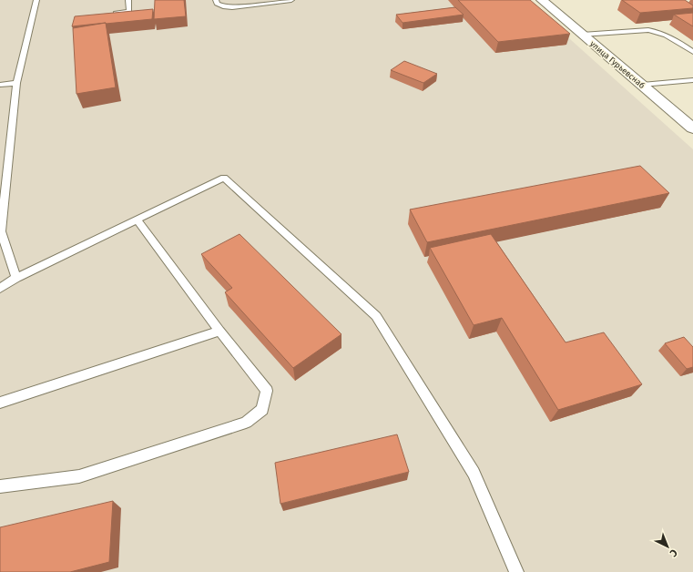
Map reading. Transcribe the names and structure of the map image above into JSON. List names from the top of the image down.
{
  "streets": {
    "street": ["улица Гурьевснаб"]
  },
  "north": "bottom right"
}
